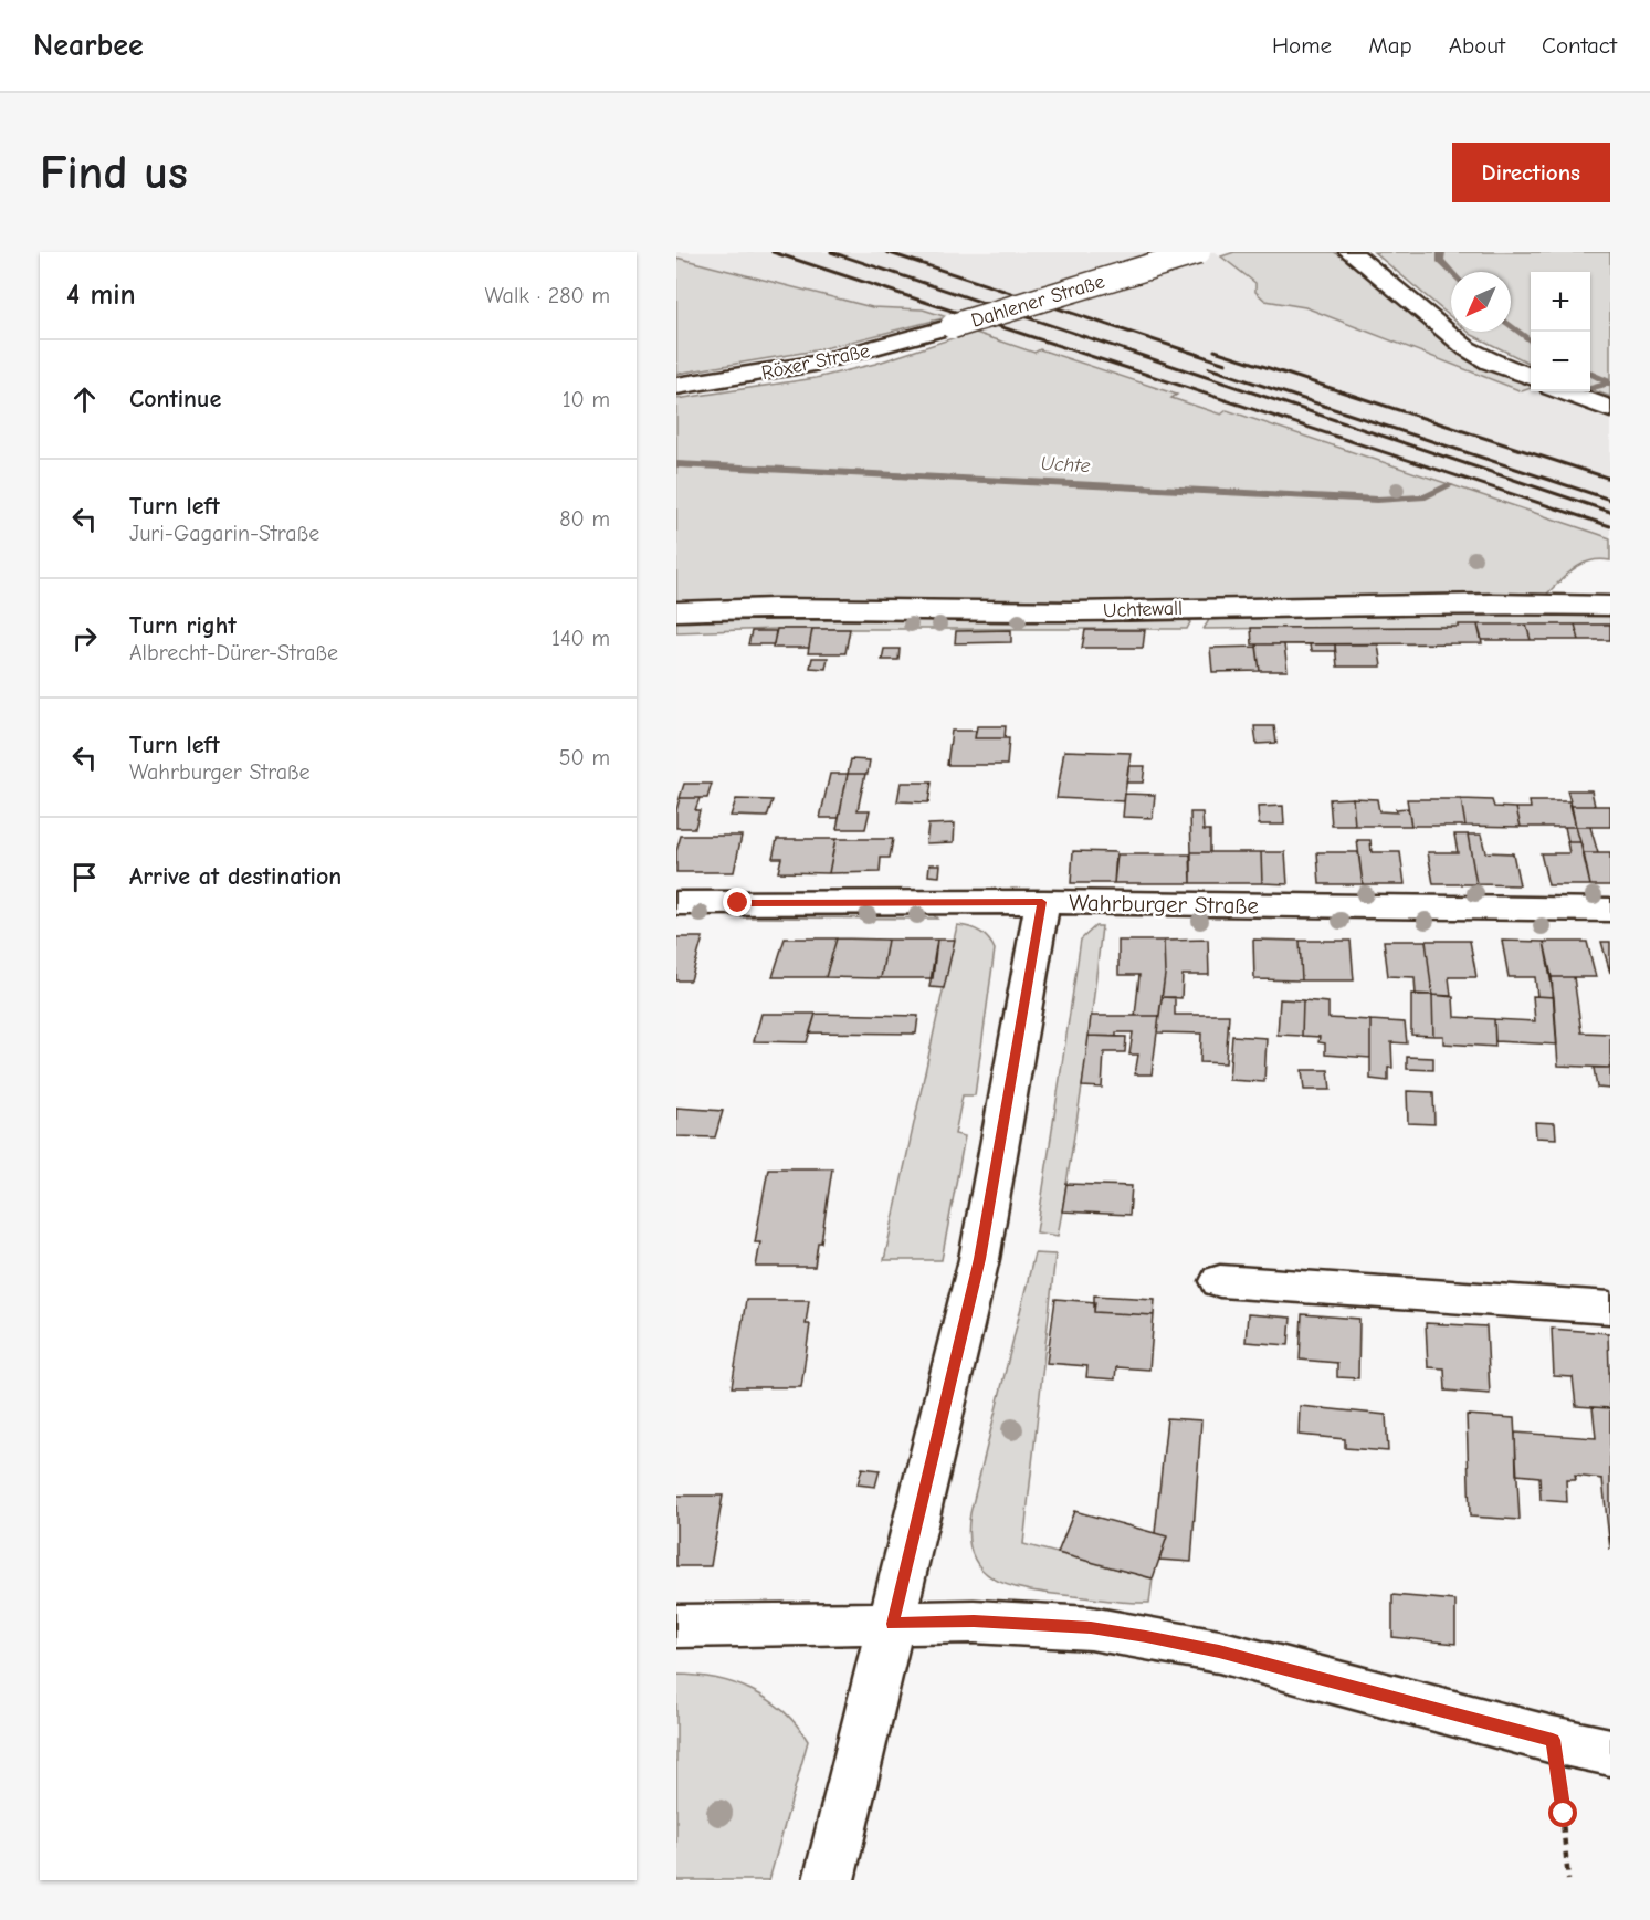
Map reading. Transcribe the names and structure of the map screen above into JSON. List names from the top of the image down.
{
  "streets": {
    "street": [
      "Dahlener Straße",
      "Röxer Straße",
      "Uchtewall",
      "Wahrburger Straße"
    ]
  },
  "crossings": [
    ["Dahlener Straße", "Röxer Straße"]
  ],
  "water": ["Uchte"],
  "north": "bottom left",
  "page": {
    "header": "Nearbee",
    "nav": [
      "Home",
      "Map",
      "About",
      "Contact"
    ],
    "buttons": "Directions",
    "title": "Find us",
    "heading": ["4 min", "Walk · 280 m"],
    "map_buttons": ["+", "−"],
    "list": [
      ["Continue", "10 m"],
      ["Turn left", "Juri-Gagarin-Straße", "80 m"],
      ["Turn right", "Albrecht-Dürer-Straße", "140 m"],
      ["Turn left", "Wahrburger Straße", "50 m"],
      "Arrive at destination"
    ]
  }
}
